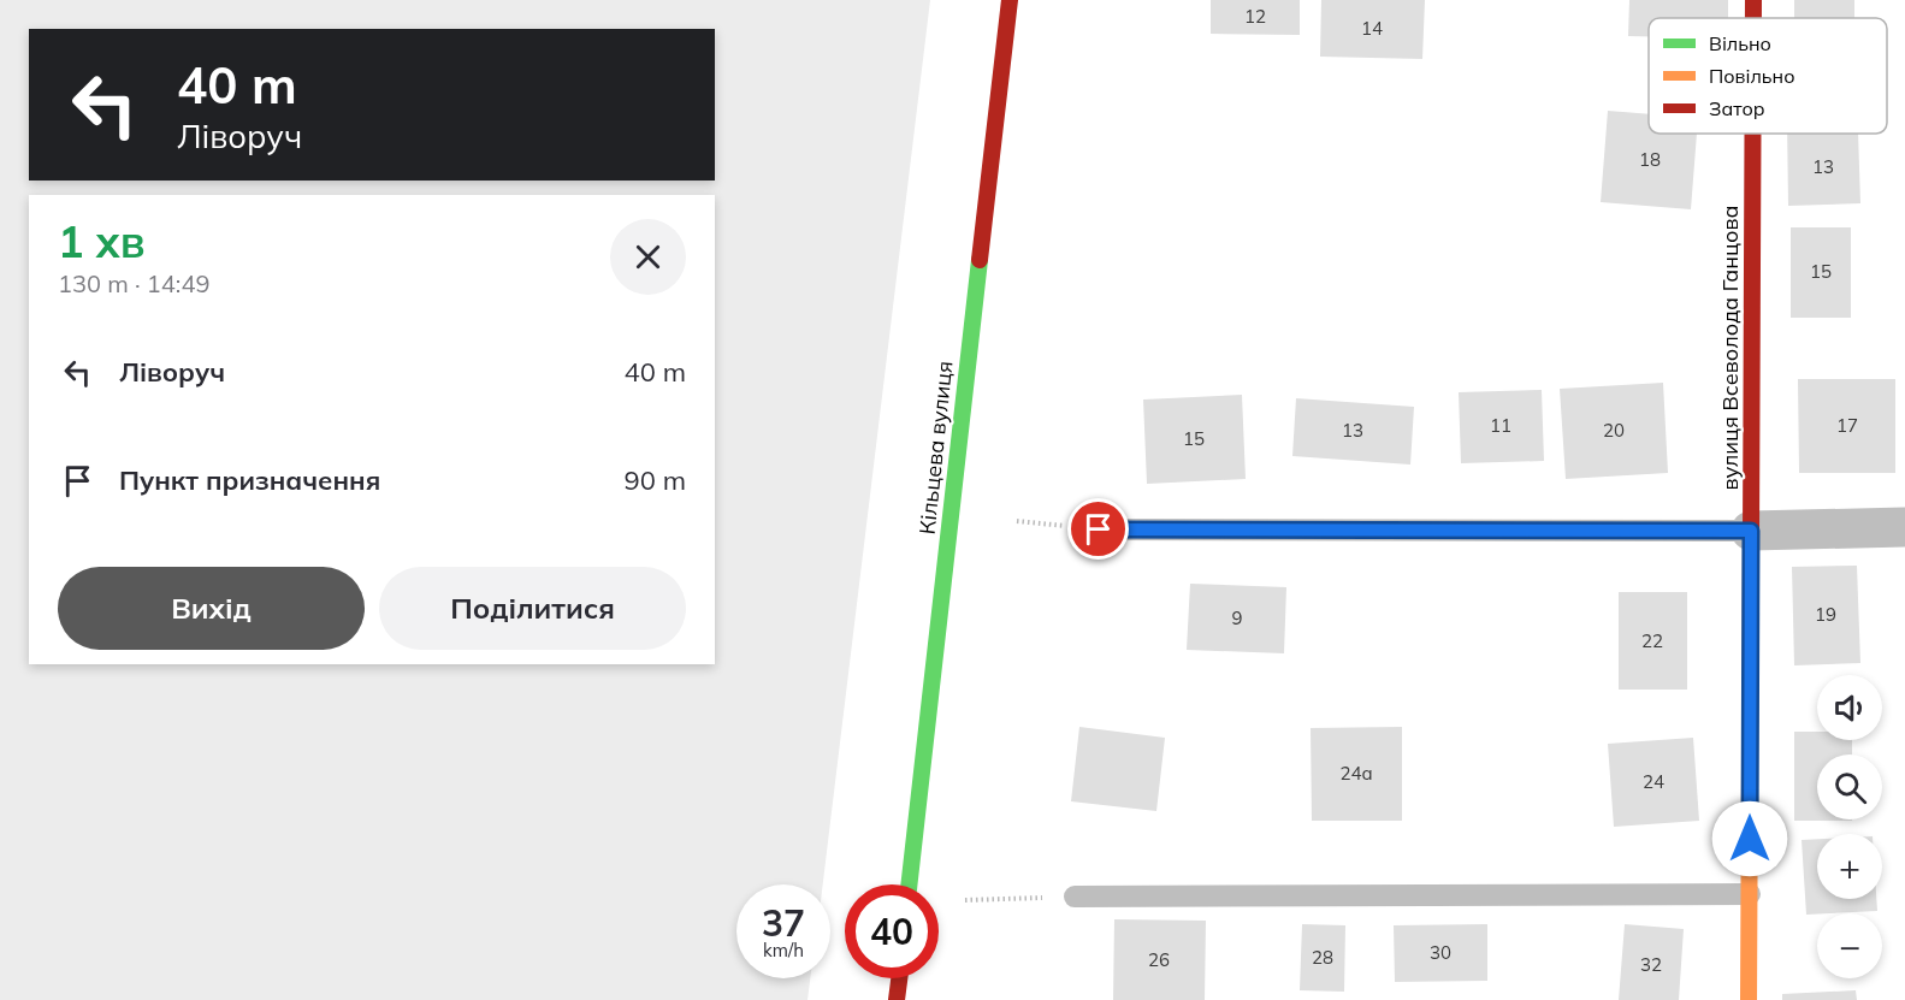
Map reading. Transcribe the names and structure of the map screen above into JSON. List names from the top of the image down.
{
  "streets": {
    "street": ["вулиця Всеволода Ганцова", "Кільцева вулиця"]
  },
  "house_numbers": [
    "12",
    "14",
    "18",
    "13",
    "15",
    "11",
    "17",
    "13",
    "20",
    "15",
    "19",
    "9",
    "22",
    "24а",
    "24",
    "30",
    "28",
    "26",
    "32"
  ],
  "legend": ["Вільно", "Повільно", "Затор"],
  "page": {
    "turn": ["40 m", "Ліворуч"],
    "heading": ["1 хв", "130 m · 14:49"],
    "list": [
      {
        "name": "Ліворуч",
        "value": "40 m"
      },
      {
        "name": "Пункт призначення",
        "value": "90 m"
      }
    ],
    "buttons": ["Вихід", "Поділитися"],
    "map_buttons": ["+", "−"],
    "speed": "37 km/h",
    "limit": "40"
  }
}
